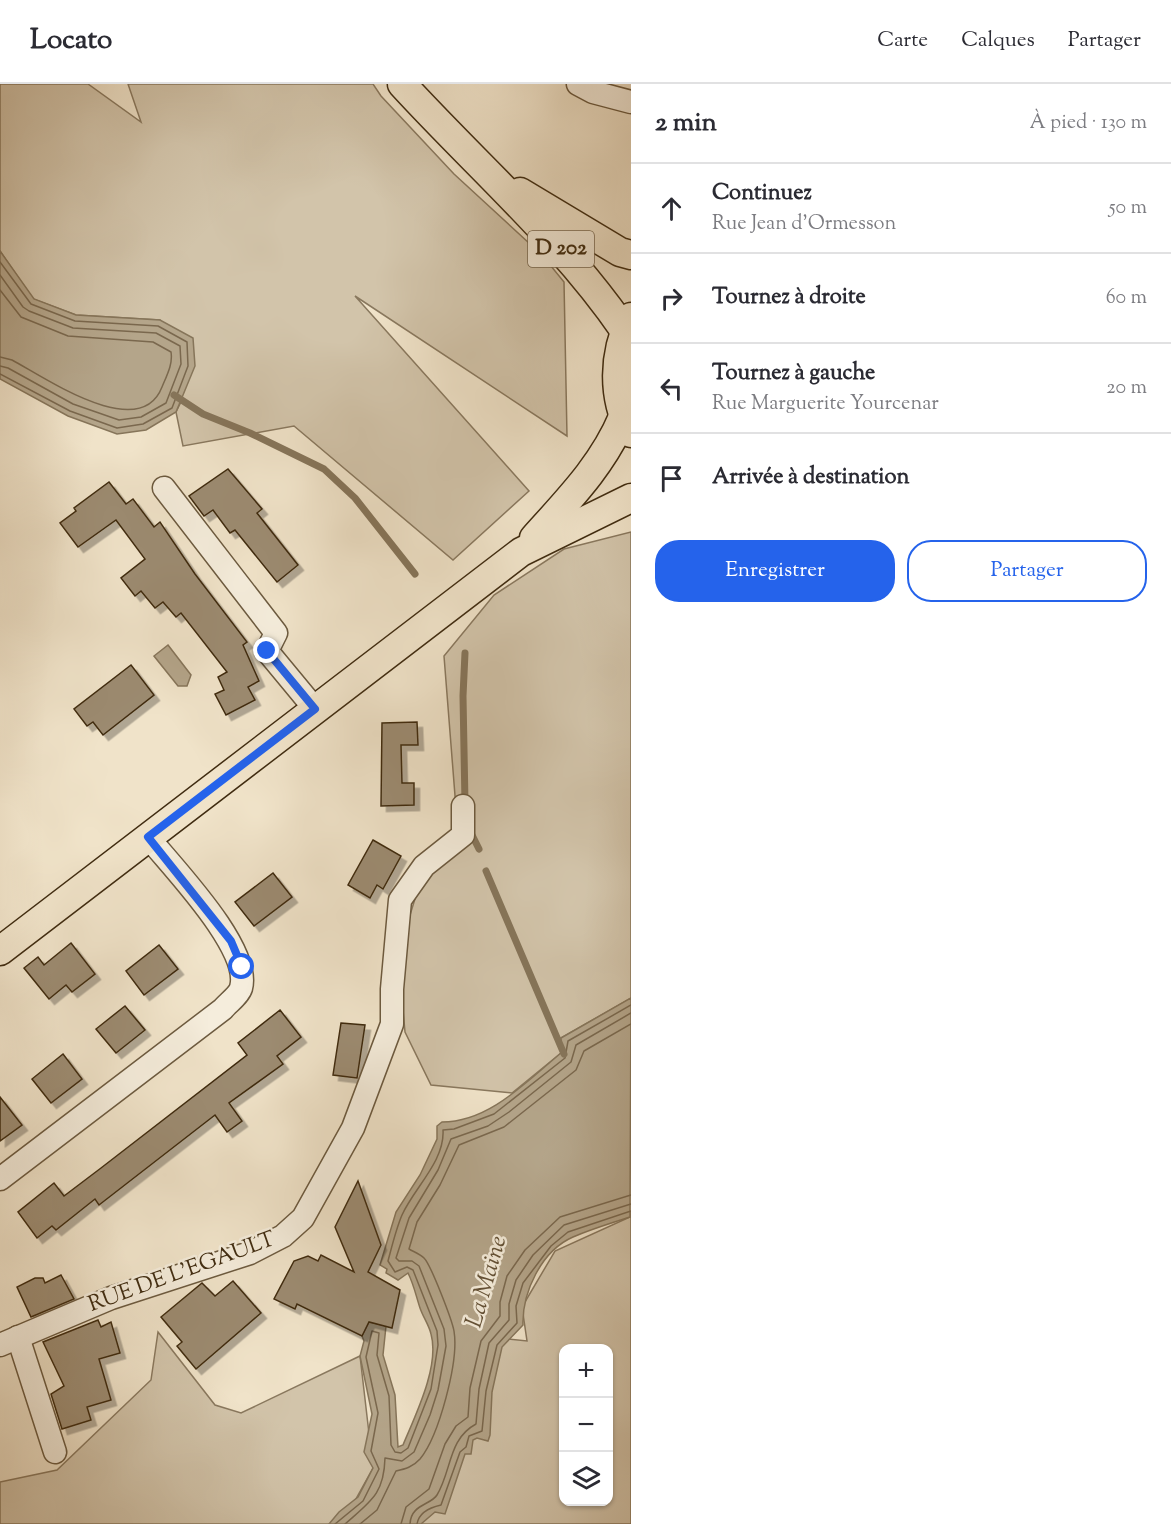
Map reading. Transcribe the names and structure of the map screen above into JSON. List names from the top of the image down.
{
  "streets": {
    "main road": ["D 202"],
    "street": ["RUE DE L'EGAULT"]
  },
  "water": ["La Maine"],
  "page": {
    "header": "Locato",
    "nav": ["Carte", "Calques", "Partager"],
    "heading": ["2 min", "À pied · 130 m"],
    "list": [
      ["Continuez", "Rue Jean d'Ormesson", "50 m"],
      ["Tournez à droite", "60 m"],
      ["Tournez à gauche", "Rue Marguerite Yourcenar", "20 m"],
      "Arrivée à destination"
    ],
    "buttons": ["Enregistrer", "Partager"],
    "map_buttons": ["+", "−"]
  }
}
